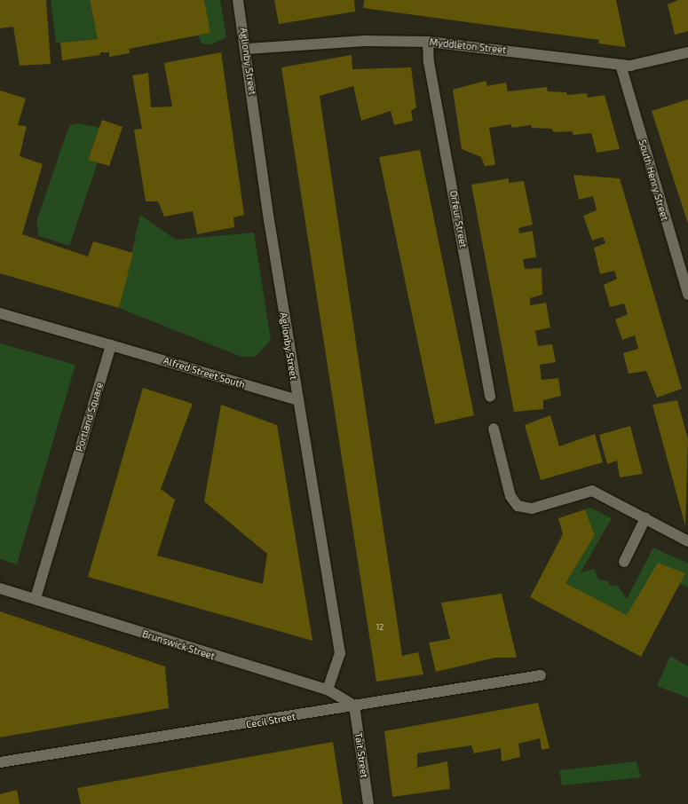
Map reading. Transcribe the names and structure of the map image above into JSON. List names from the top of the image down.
{
  "streets": {
    "street": [
      "Myddleton Street",
      "Aglionby Street",
      "South Henry Street",
      "Orfeur Street",
      "Alfred Street South",
      "Portland Square",
      "Brunswick Street",
      "Cecil Street",
      "Tait Street"
    ]
  },
  "crossings": [
    ["Myddleton Street", "Aglionby Street"],
    ["Myddleton Street", "South Henry Street"],
    ["Myddleton Street", "Orfeur Street"],
    ["Aglionby Street", "Alfred Street South"],
    ["Aglionby Street", "Brunswick Street"],
    ["Alfred Street South", "Portland Square"],
    ["Portland Square", "Brunswick Street"],
    ["Brunswick Street", "Cecil Street"],
    ["Brunswick Street", "Tait Street"],
    ["Cecil Street", "Tait Street"]
  ],
  "house_numbers": ["12"]
}
